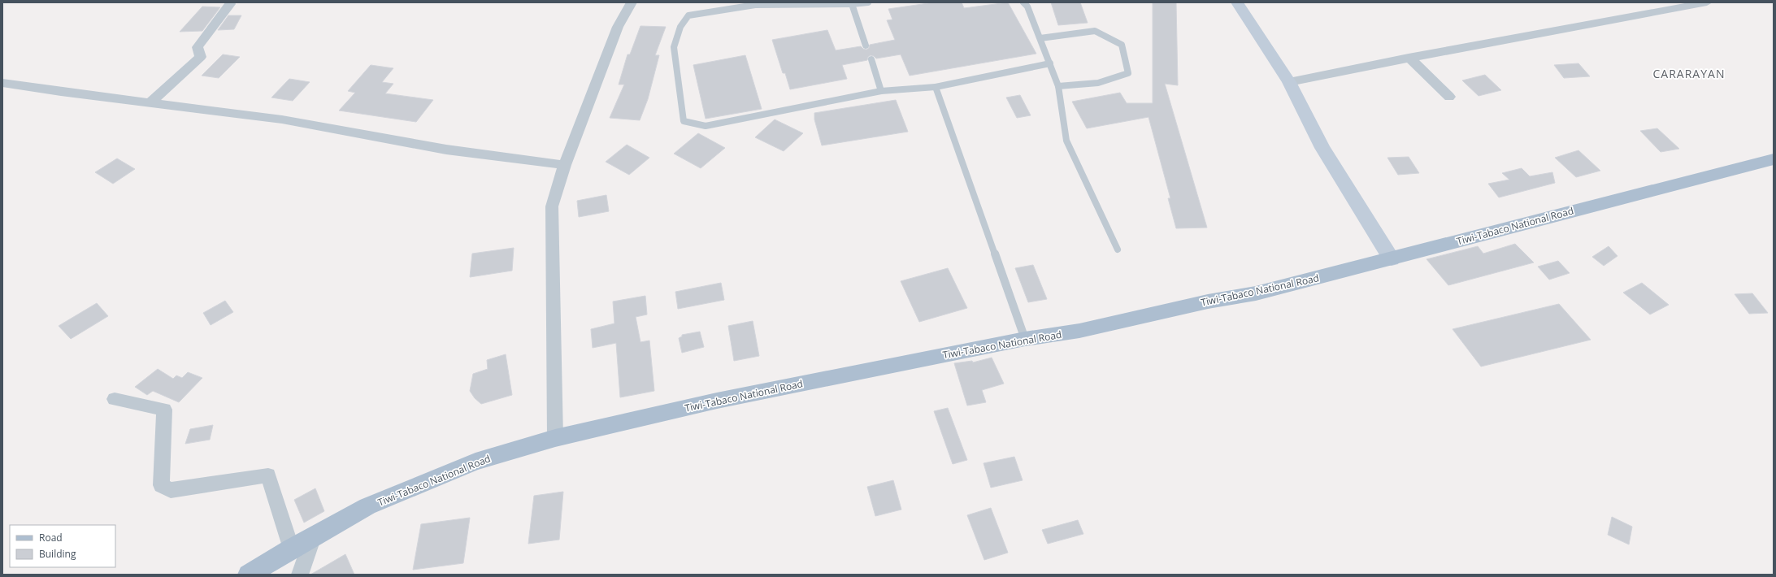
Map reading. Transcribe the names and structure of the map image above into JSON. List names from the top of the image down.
{
  "streets": {
    "main road": ["Tiwi-Tabaco National Road"]
  },
  "districts": ["CARARAYAN"],
  "legend": ["Road", "Building"]
}
